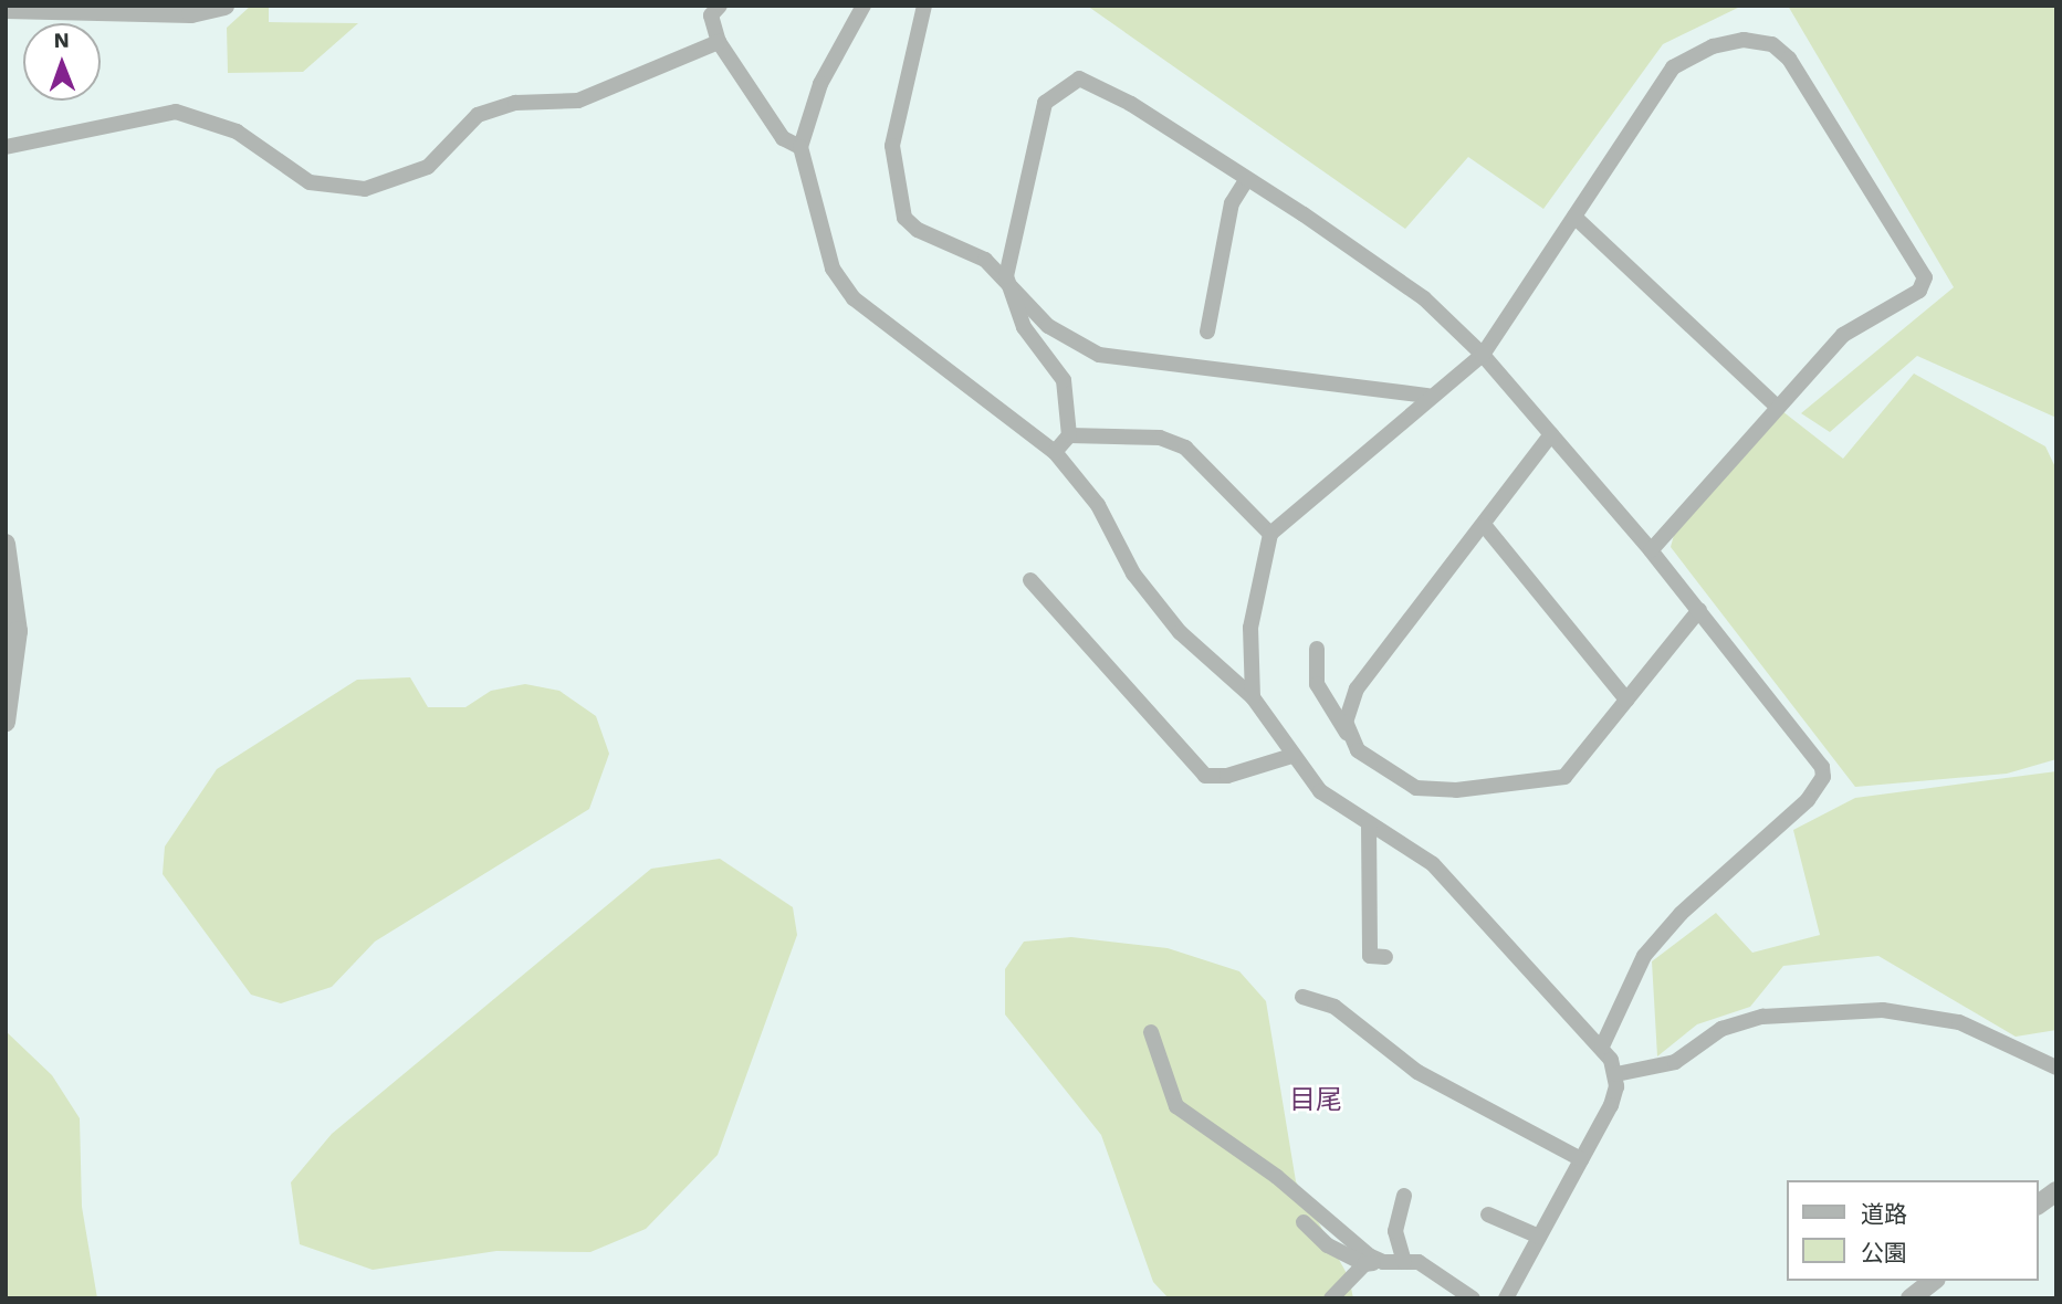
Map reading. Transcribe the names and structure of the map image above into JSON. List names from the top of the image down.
{
  "districts": ["目尾"],
  "legend": ["道路", "公園"],
  "north": "top"
}
